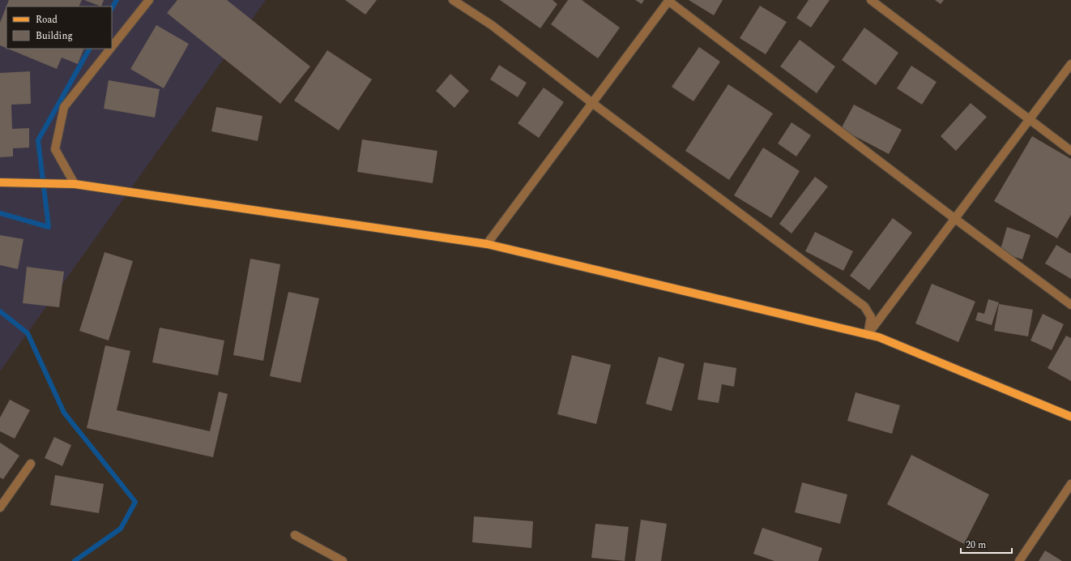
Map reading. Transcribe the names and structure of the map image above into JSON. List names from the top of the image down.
{
  "legend": ["Road", "Building"],
  "scale_bar": "20 m"
}
